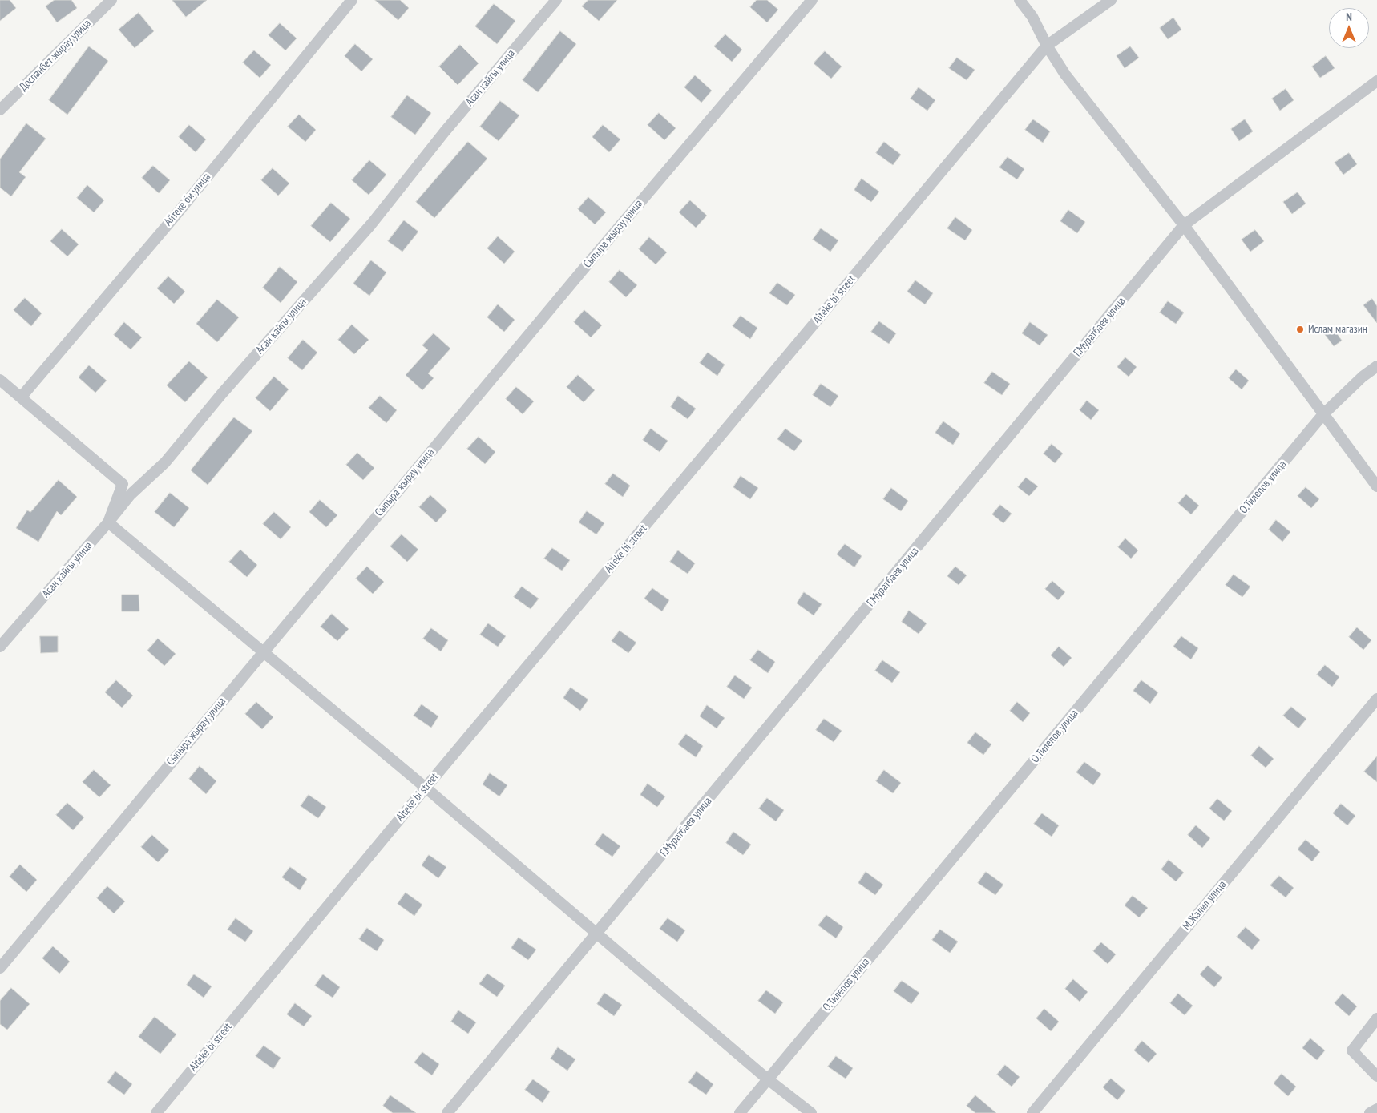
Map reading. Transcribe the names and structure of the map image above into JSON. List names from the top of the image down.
{
  "streets": {
    "street": [
      "Доспанбет жырау улица",
      "Асан кайгы улица",
      "Айтеке би улица",
      "Сыпыра жырау улица",
      "Aiteke bi street",
      "Г.Муратбаев улица",
      "О.Тилепов улица",
      "М.Жалил улица"
    ]
  },
  "places": ["Ислам магазин"],
  "north": "top"
}
